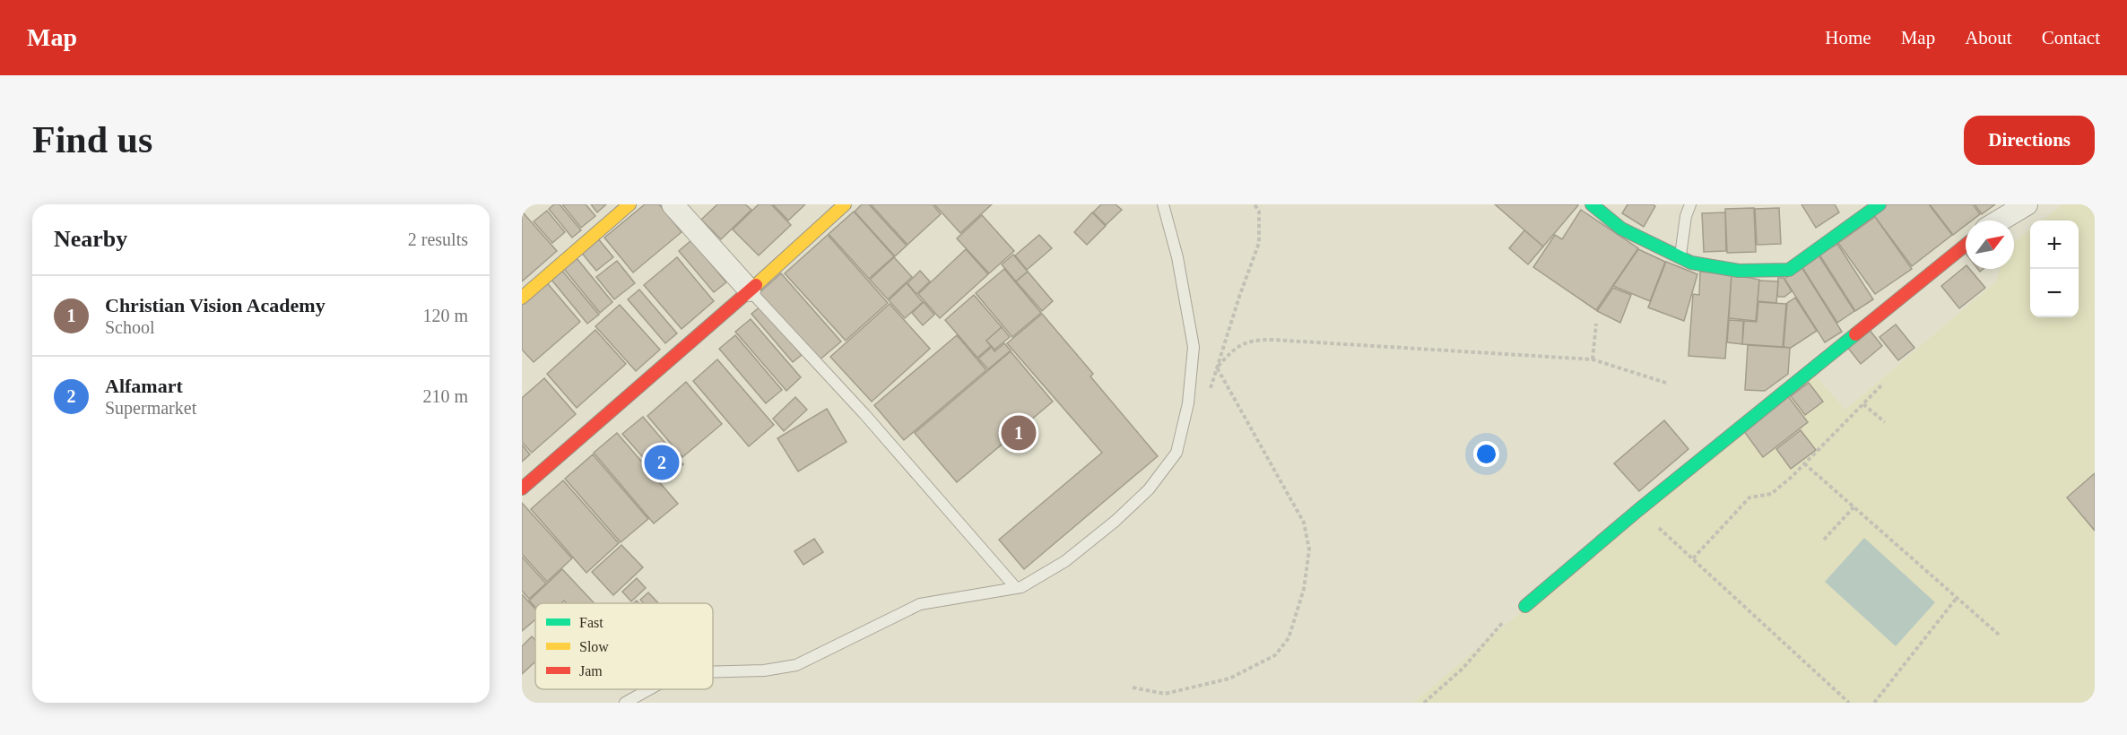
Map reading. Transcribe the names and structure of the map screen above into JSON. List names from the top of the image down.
{
  "legend": ["Fast", "Slow", "Jam"],
  "north": "top right",
  "page": {
    "header": "Map",
    "nav": [
      "Home",
      "Map",
      "About",
      "Contact"
    ],
    "buttons": "Directions",
    "title": "Find us",
    "heading": ["Nearby", "2 results"],
    "map_buttons": ["+", "−"],
    "list": [
      {
        "mark": "1",
        "name": "Christian Vision Academy",
        "note": "School",
        "value": "120 m"
      },
      {
        "mark": "2",
        "name": "Alfamart",
        "note": "Supermarket",
        "value": "210 m"
      }
    ],
    "pins": ["1", "2"]
  }
}
